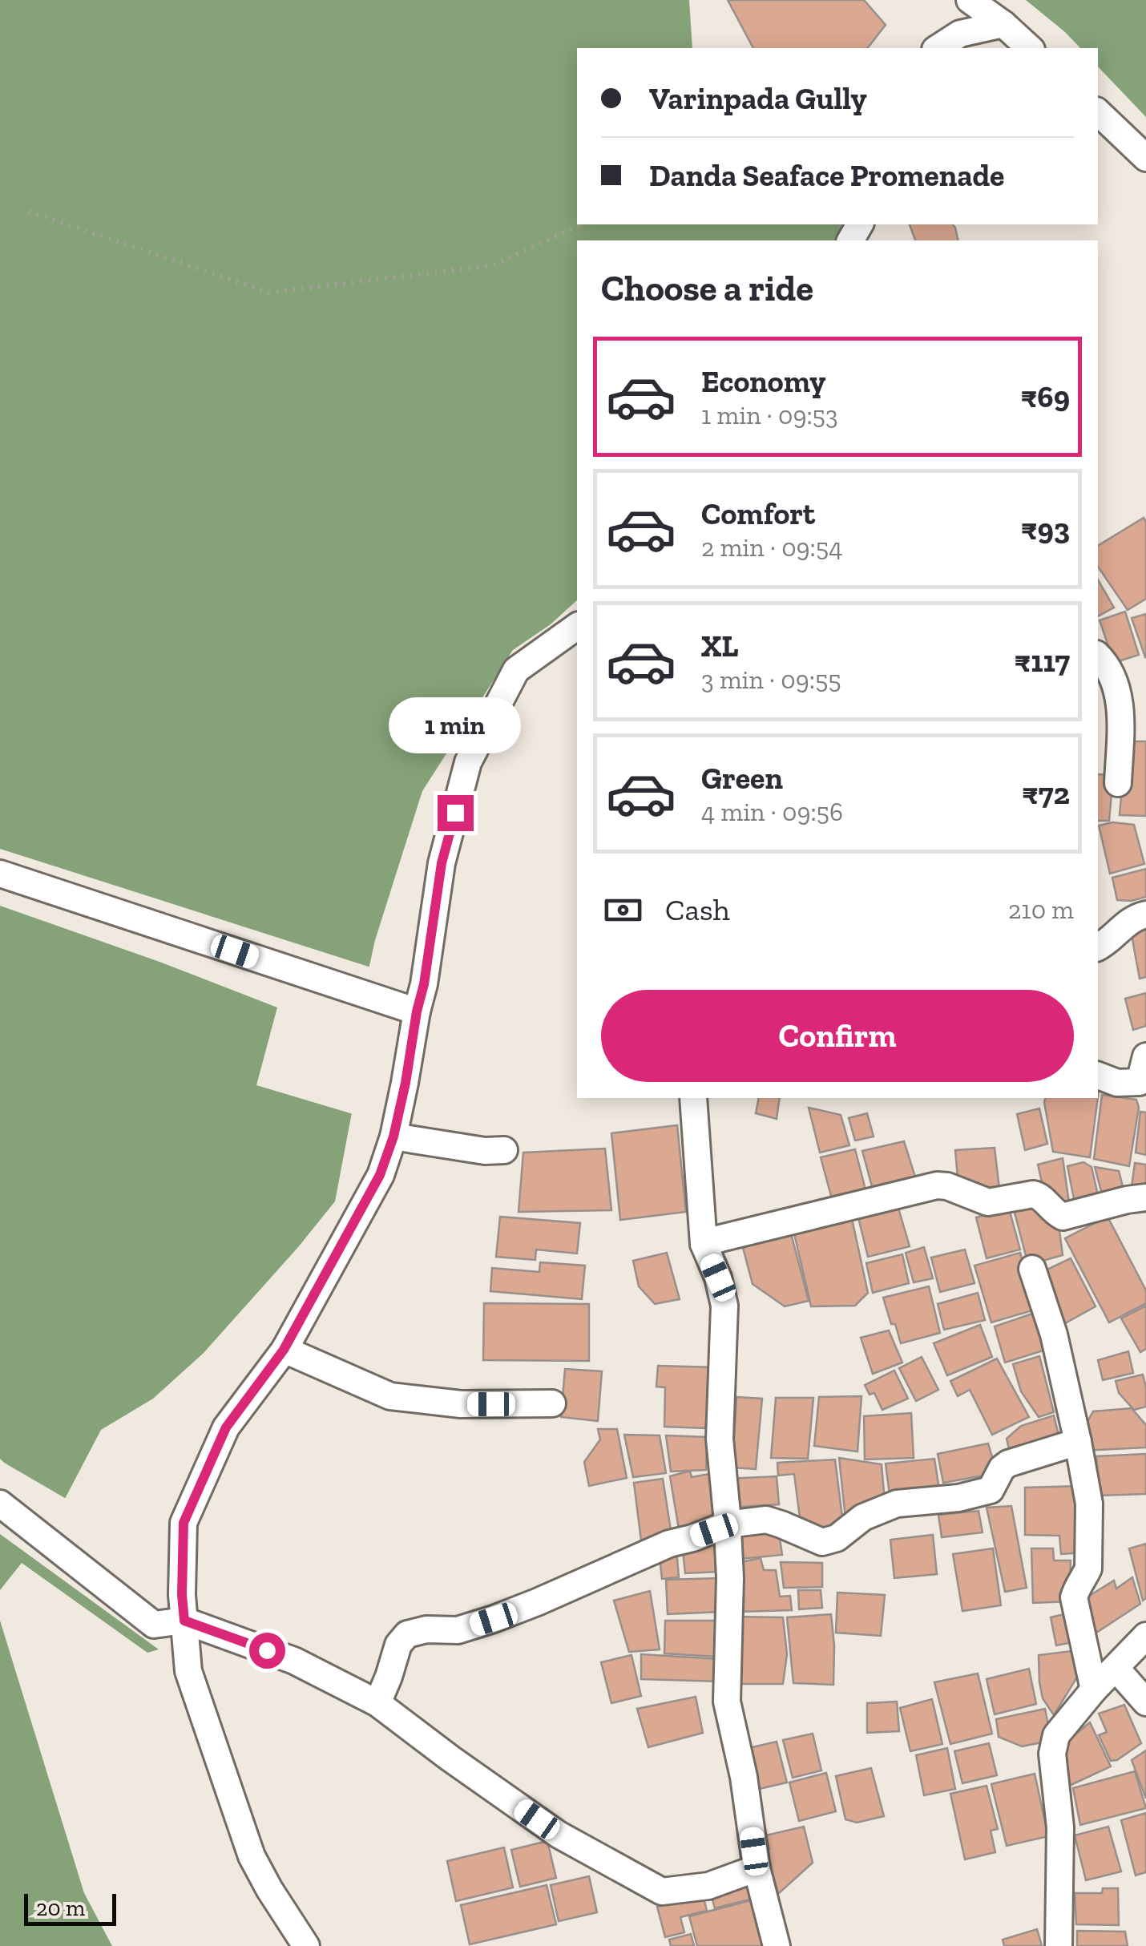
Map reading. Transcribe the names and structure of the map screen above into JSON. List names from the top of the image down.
{
  "scale_bar": "20 m",
  "page": {
    "banner": ["Varinpada Gully", "Danda Seaface Promenade"],
    "heading": "Choose a ride",
    "list": [
      {
        "name": "Economy",
        "note": "1 min · 09:53",
        "value": "₹69"
      },
      {
        "name": "Comfort",
        "note": "2 min · 09:54",
        "value": "₹93"
      },
      {
        "name": "XL",
        "note": "3 min · 09:55",
        "value": "₹117"
      },
      {
        "name": "Green",
        "note": "4 min · 09:56",
        "value": "₹72"
      }
    ],
    "bubble": "1 min",
    "pay": ["Cash", "210 m"],
    "buttons": "Confirm",
    "scale": "20 m"
  }
}
